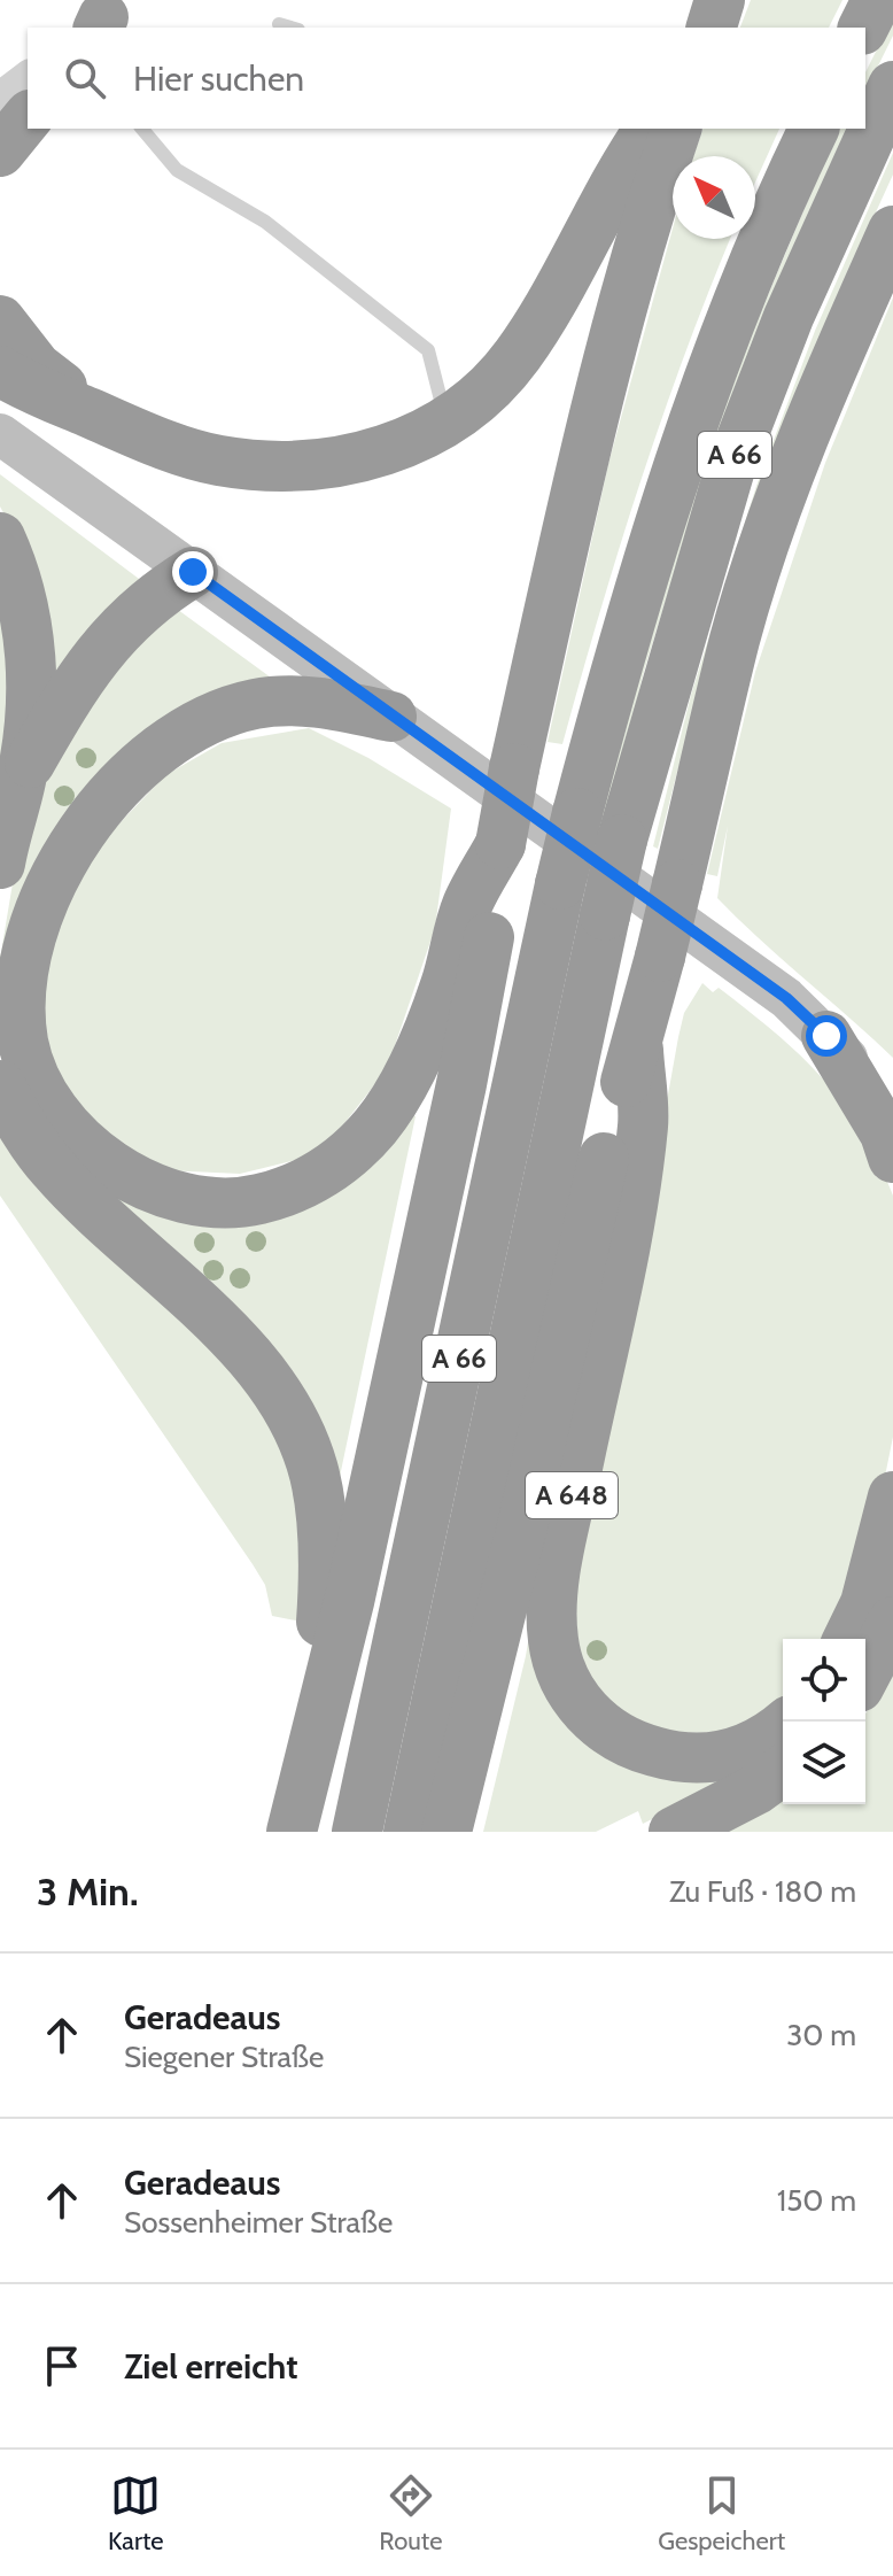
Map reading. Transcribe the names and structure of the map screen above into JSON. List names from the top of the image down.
{
  "streets": {
    "highway": ["A 66", "A 648"]
  },
  "north": "top left",
  "page": {
    "search": "Hier suchen",
    "heading": ["3 Min.", "Zu Fuß · 180 m"],
    "list": [
      ["Geradeaus", "Siegener Straße", "30 m"],
      ["Geradeaus", "Sossenheimer Straße", "150 m"],
      "Ziel erreicht"
    ],
    "nav": ["Karte", "Route", "Gespeichert"]
  }
}
